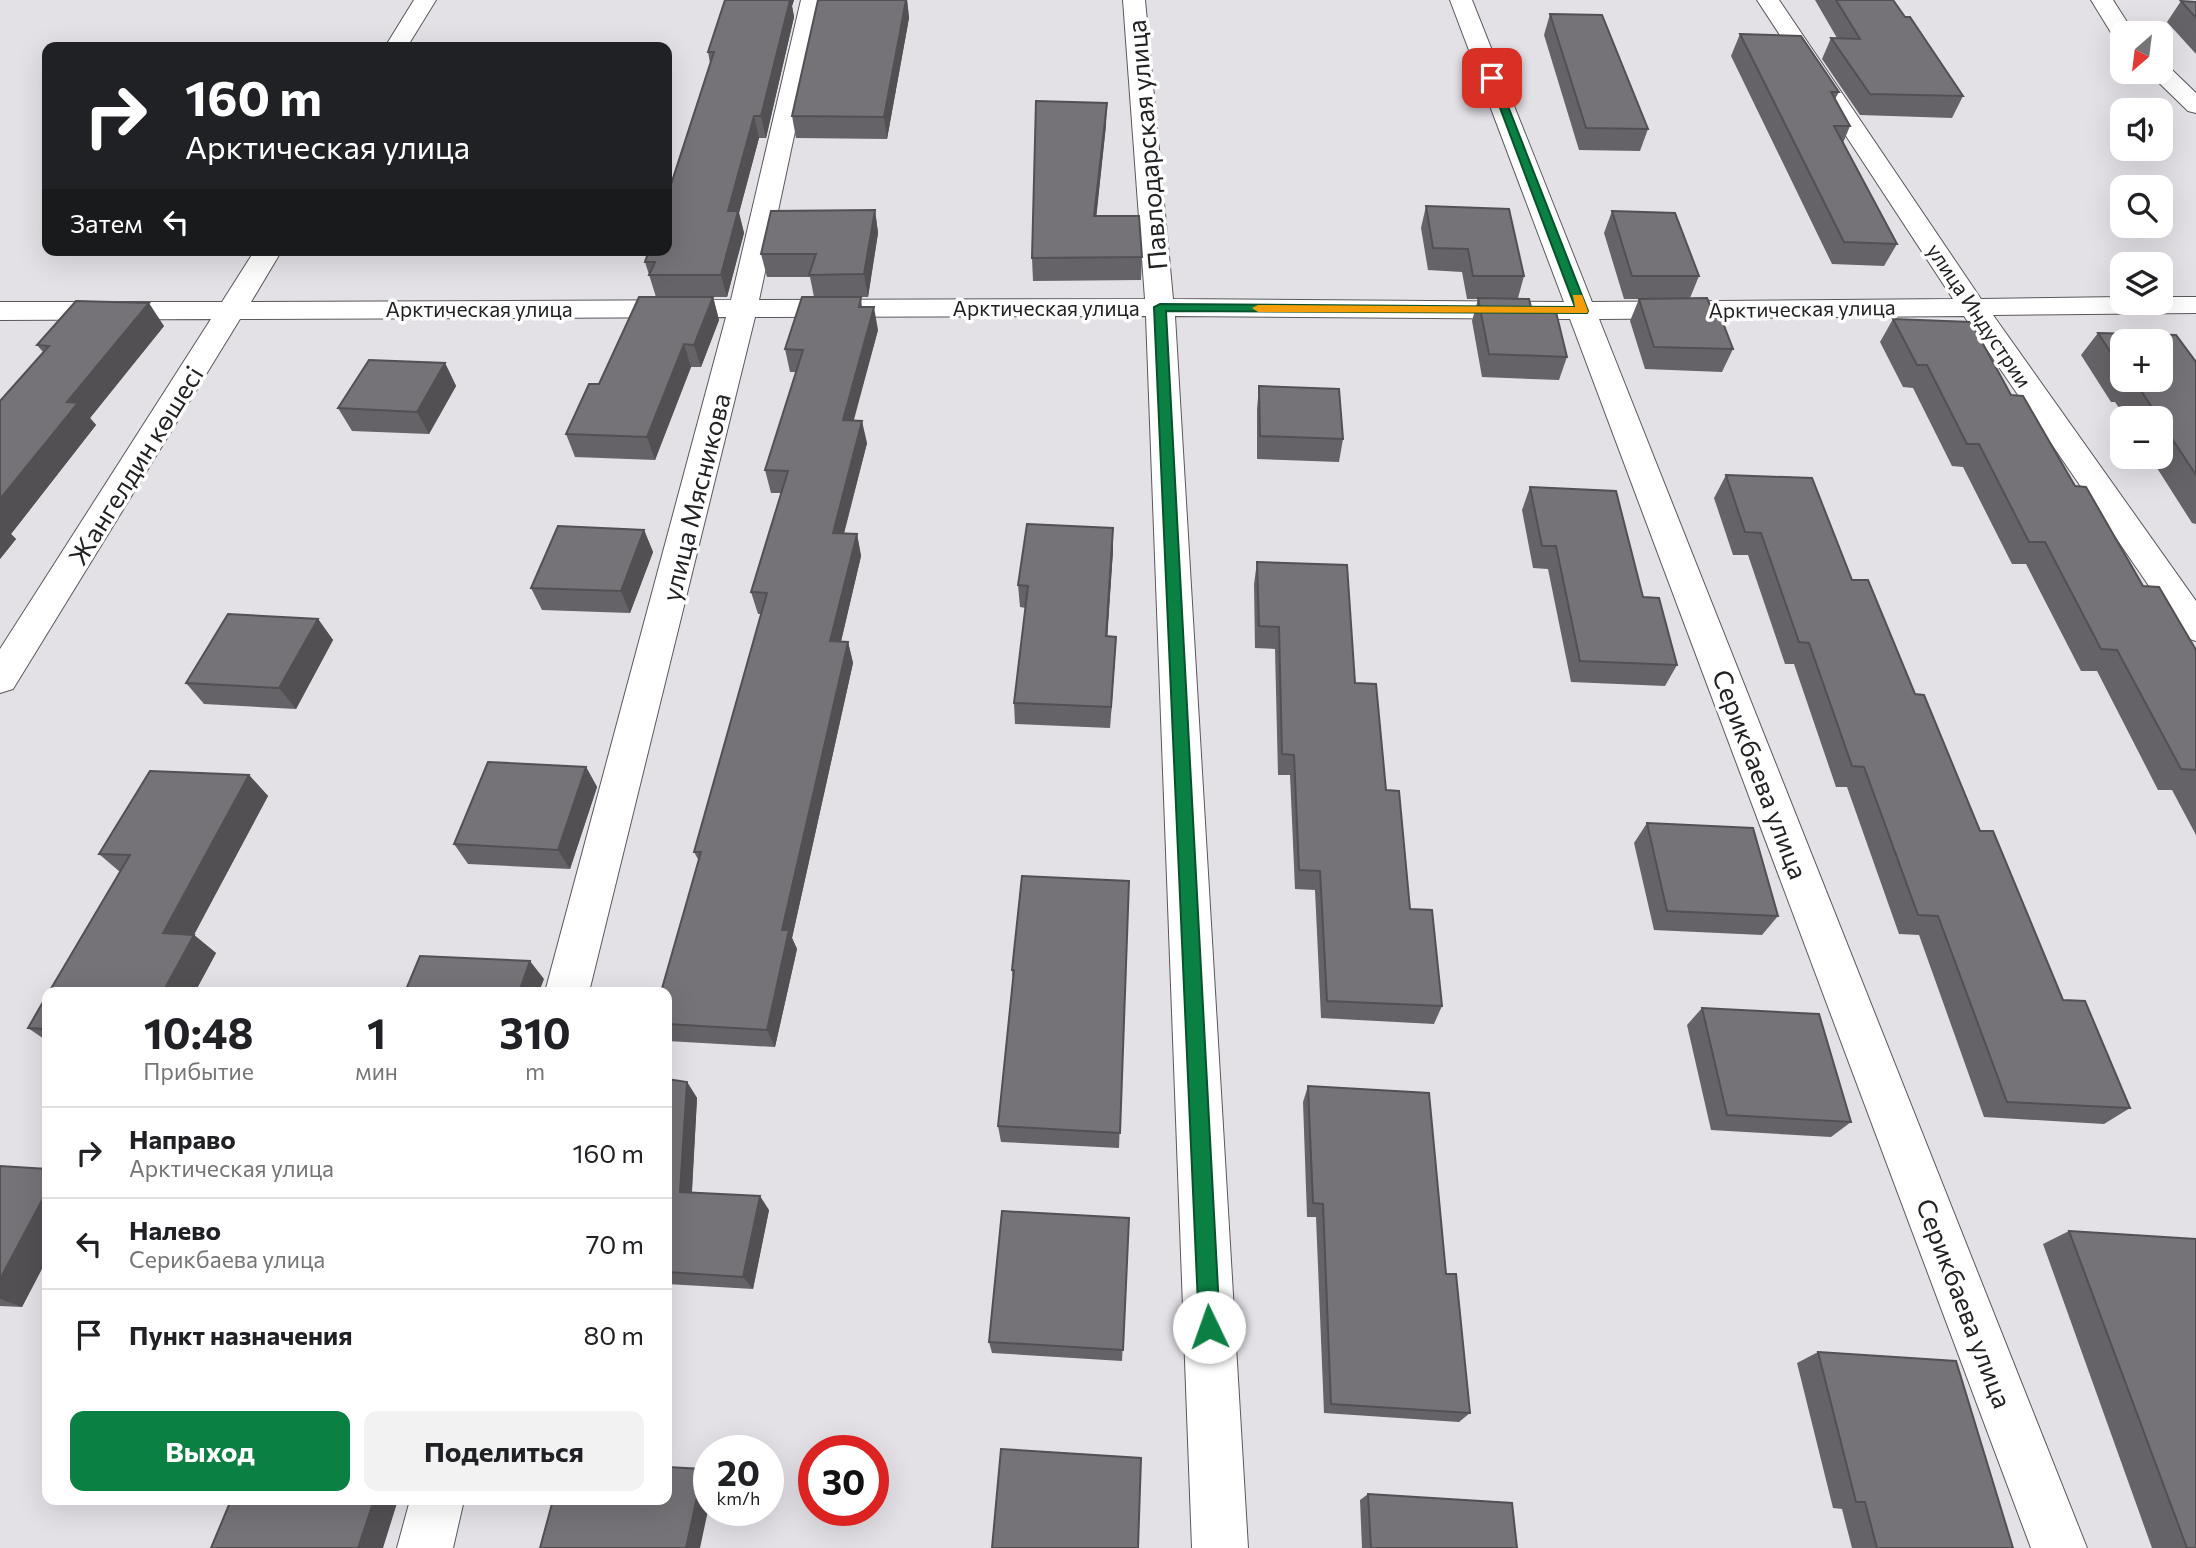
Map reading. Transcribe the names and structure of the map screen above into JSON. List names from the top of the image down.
{
  "streets": {
    "street": [
      "Павлодарская улица",
      "Арктическая улица",
      "улица Индустрии",
      "Жангелдин көшесі",
      "улица Мясникова",
      "Серикбаева улица"
    ]
  },
  "crossings": [
    ["Павлодарская улица", "Арктическая улица"],
    ["Арктическая улица", "улица Индустрии"],
    ["Арктическая улица", "Жангелдин көшесі"],
    ["Арктическая улица", "улица Мясникова"],
    ["Арктическая улица", "Серикбаева улица"]
  ],
  "north": "bottom left",
  "page": {
    "map_buttons": ["+", "−"],
    "turn": ["160 m", "Арктическая улица"],
    "then": "Затем",
    "eta": [
      "10:48",
      "Прибытие",
      "1",
      "мин",
      "310",
      "m"
    ],
    "list": [
      {
        "name": "Направо",
        "note": "Арктическая улица",
        "value": "160 m"
      },
      {
        "name": "Налево",
        "note": "Серикбаева улица",
        "value": "70 m"
      },
      {
        "name": "Пункт назначения",
        "value": "80 m"
      }
    ],
    "buttons": ["Выход", "Поделиться"],
    "speed": "20 km/h",
    "limit": "30"
  }
}
